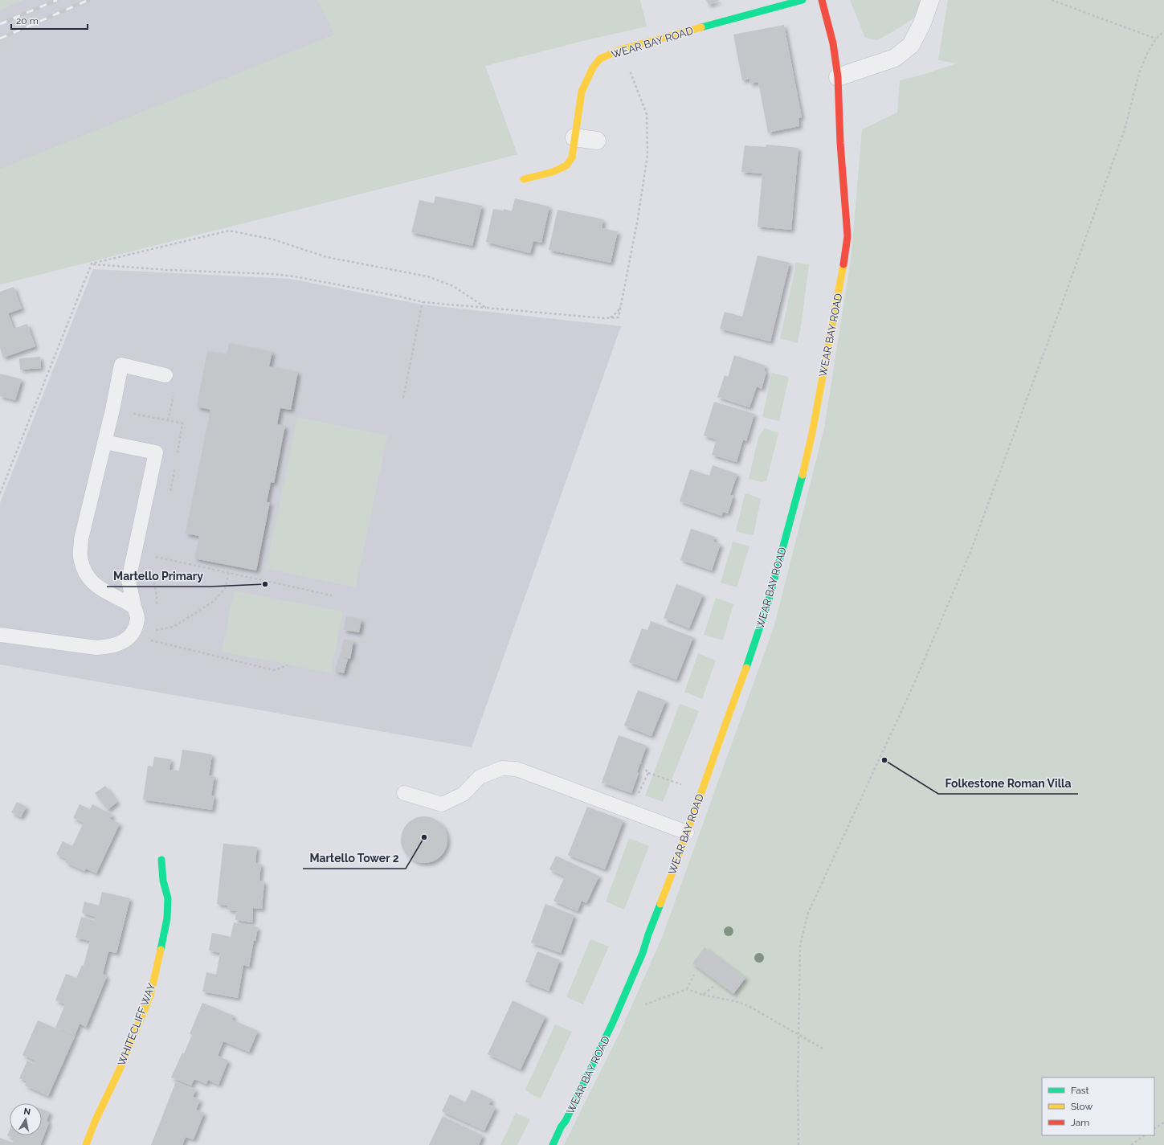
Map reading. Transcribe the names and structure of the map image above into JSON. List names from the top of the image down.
{
  "streets": {
    "street": ["WEAR BAY ROAD", "WHITECLIFF WAY"]
  },
  "places": ["Martello Primary", "Folkestone Roman Villa", "Martello Tower 2"],
  "legend": ["Fast", "Slow", "Jam"],
  "scale_bar": "20 m",
  "north": "top"
}
